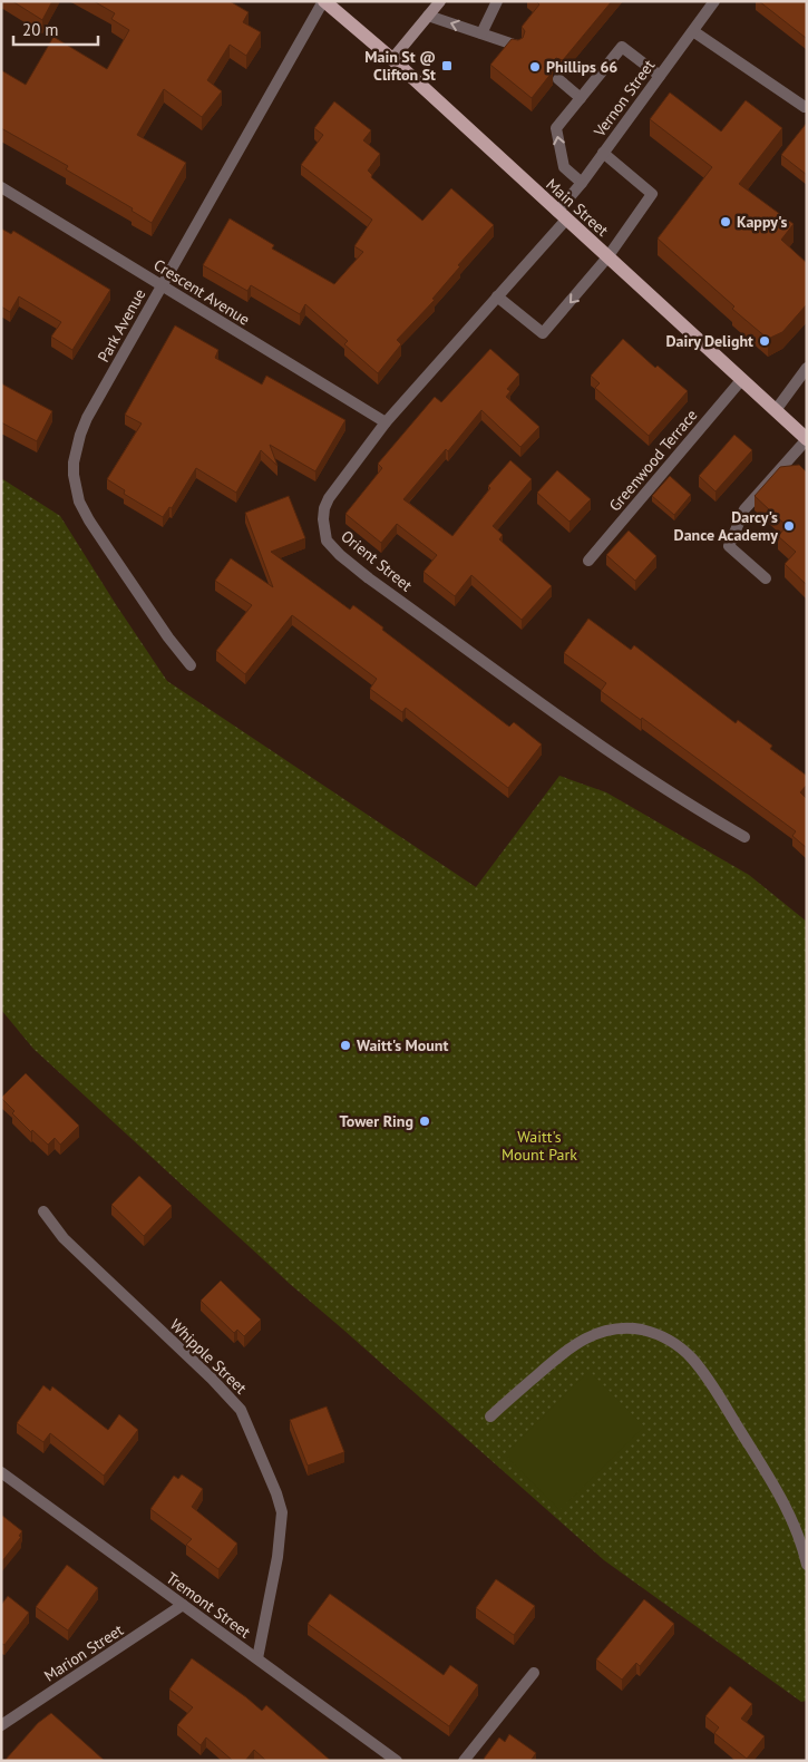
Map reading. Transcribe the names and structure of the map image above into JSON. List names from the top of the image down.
{
  "streets": {
    "main road": ["Main Street"],
    "street": [
      "Vernon Street",
      "Crescent Avenue",
      "Park Avenue",
      "Greenwood Terrace",
      "Orient Street",
      "Whipple Street",
      "Tremont Street",
      "Marion Street"
    ]
  },
  "crossings": [
    ["Vernon Street", "Main Street"],
    ["Vernon Street", "Orient Street"],
    ["Main Street", "Park Avenue"],
    ["Main Street", "Greenwood Terrace"],
    ["Main Street", "Orient Street"],
    ["Crescent Avenue", "Park Avenue"],
    ["Crescent Avenue", "Orient Street"],
    ["Whipple Street", "Tremont Street"],
    ["Tremont Street", "Marion Street"]
  ],
  "parks": ["Waitt's Mount Park"],
  "places": {
    "transit": ["Main St @ Clifton St"],
    "other": [
      "Phillips 66",
      "Kappy's",
      "Dairy Delight",
      "Darcy's Dance Academy",
      "Waitt's Mount",
      "Tower Ring"
    ]
  },
  "scale_bar": "20 m"
}
